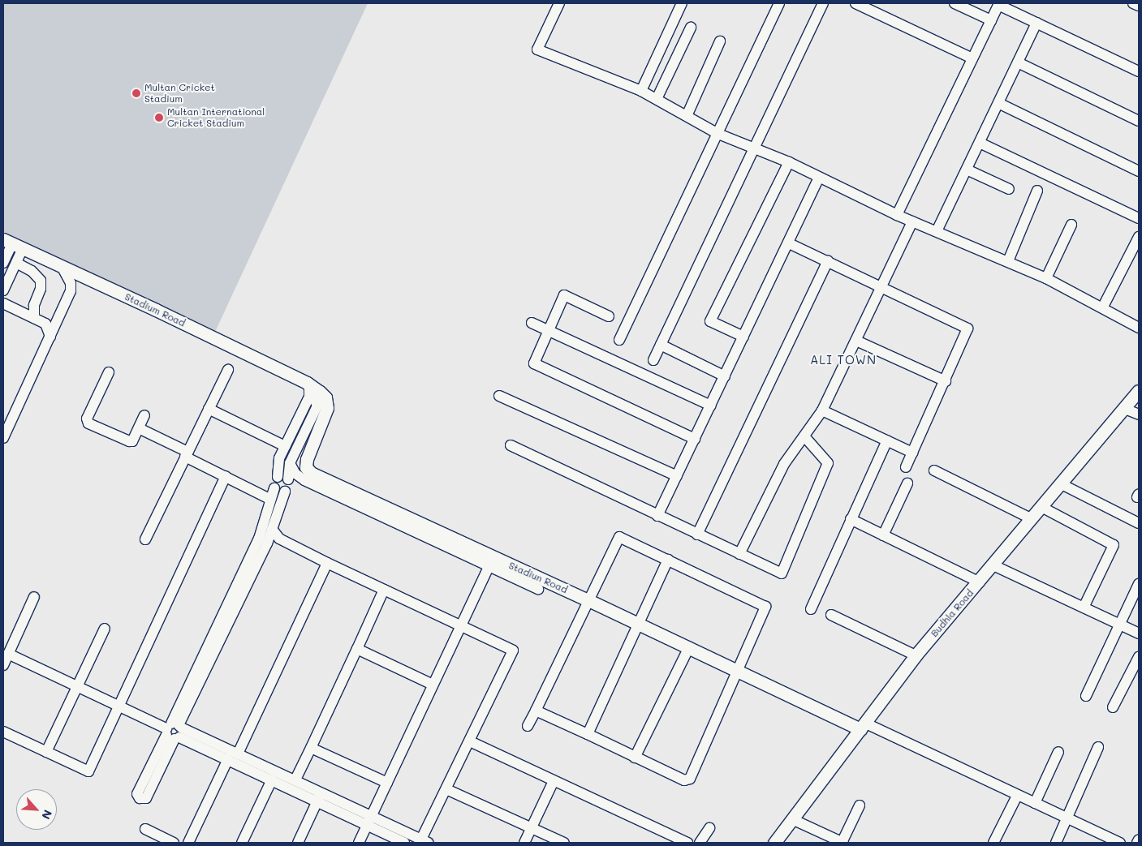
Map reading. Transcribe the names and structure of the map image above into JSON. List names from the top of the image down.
{
  "streets": {
    "main road": ["Stadium Road", "Stadiun Road", "Budhla Road"]
  },
  "crossings": [
    ["Stadium Road", "Stadiun Road"],
    ["Stadiun Road", "Budhla Road"]
  ],
  "districts": ["ALI TOWN"],
  "places": ["Multan Cricket Stadium", "Multan International Cricket Stadium"],
  "north": "bottom right"
}
